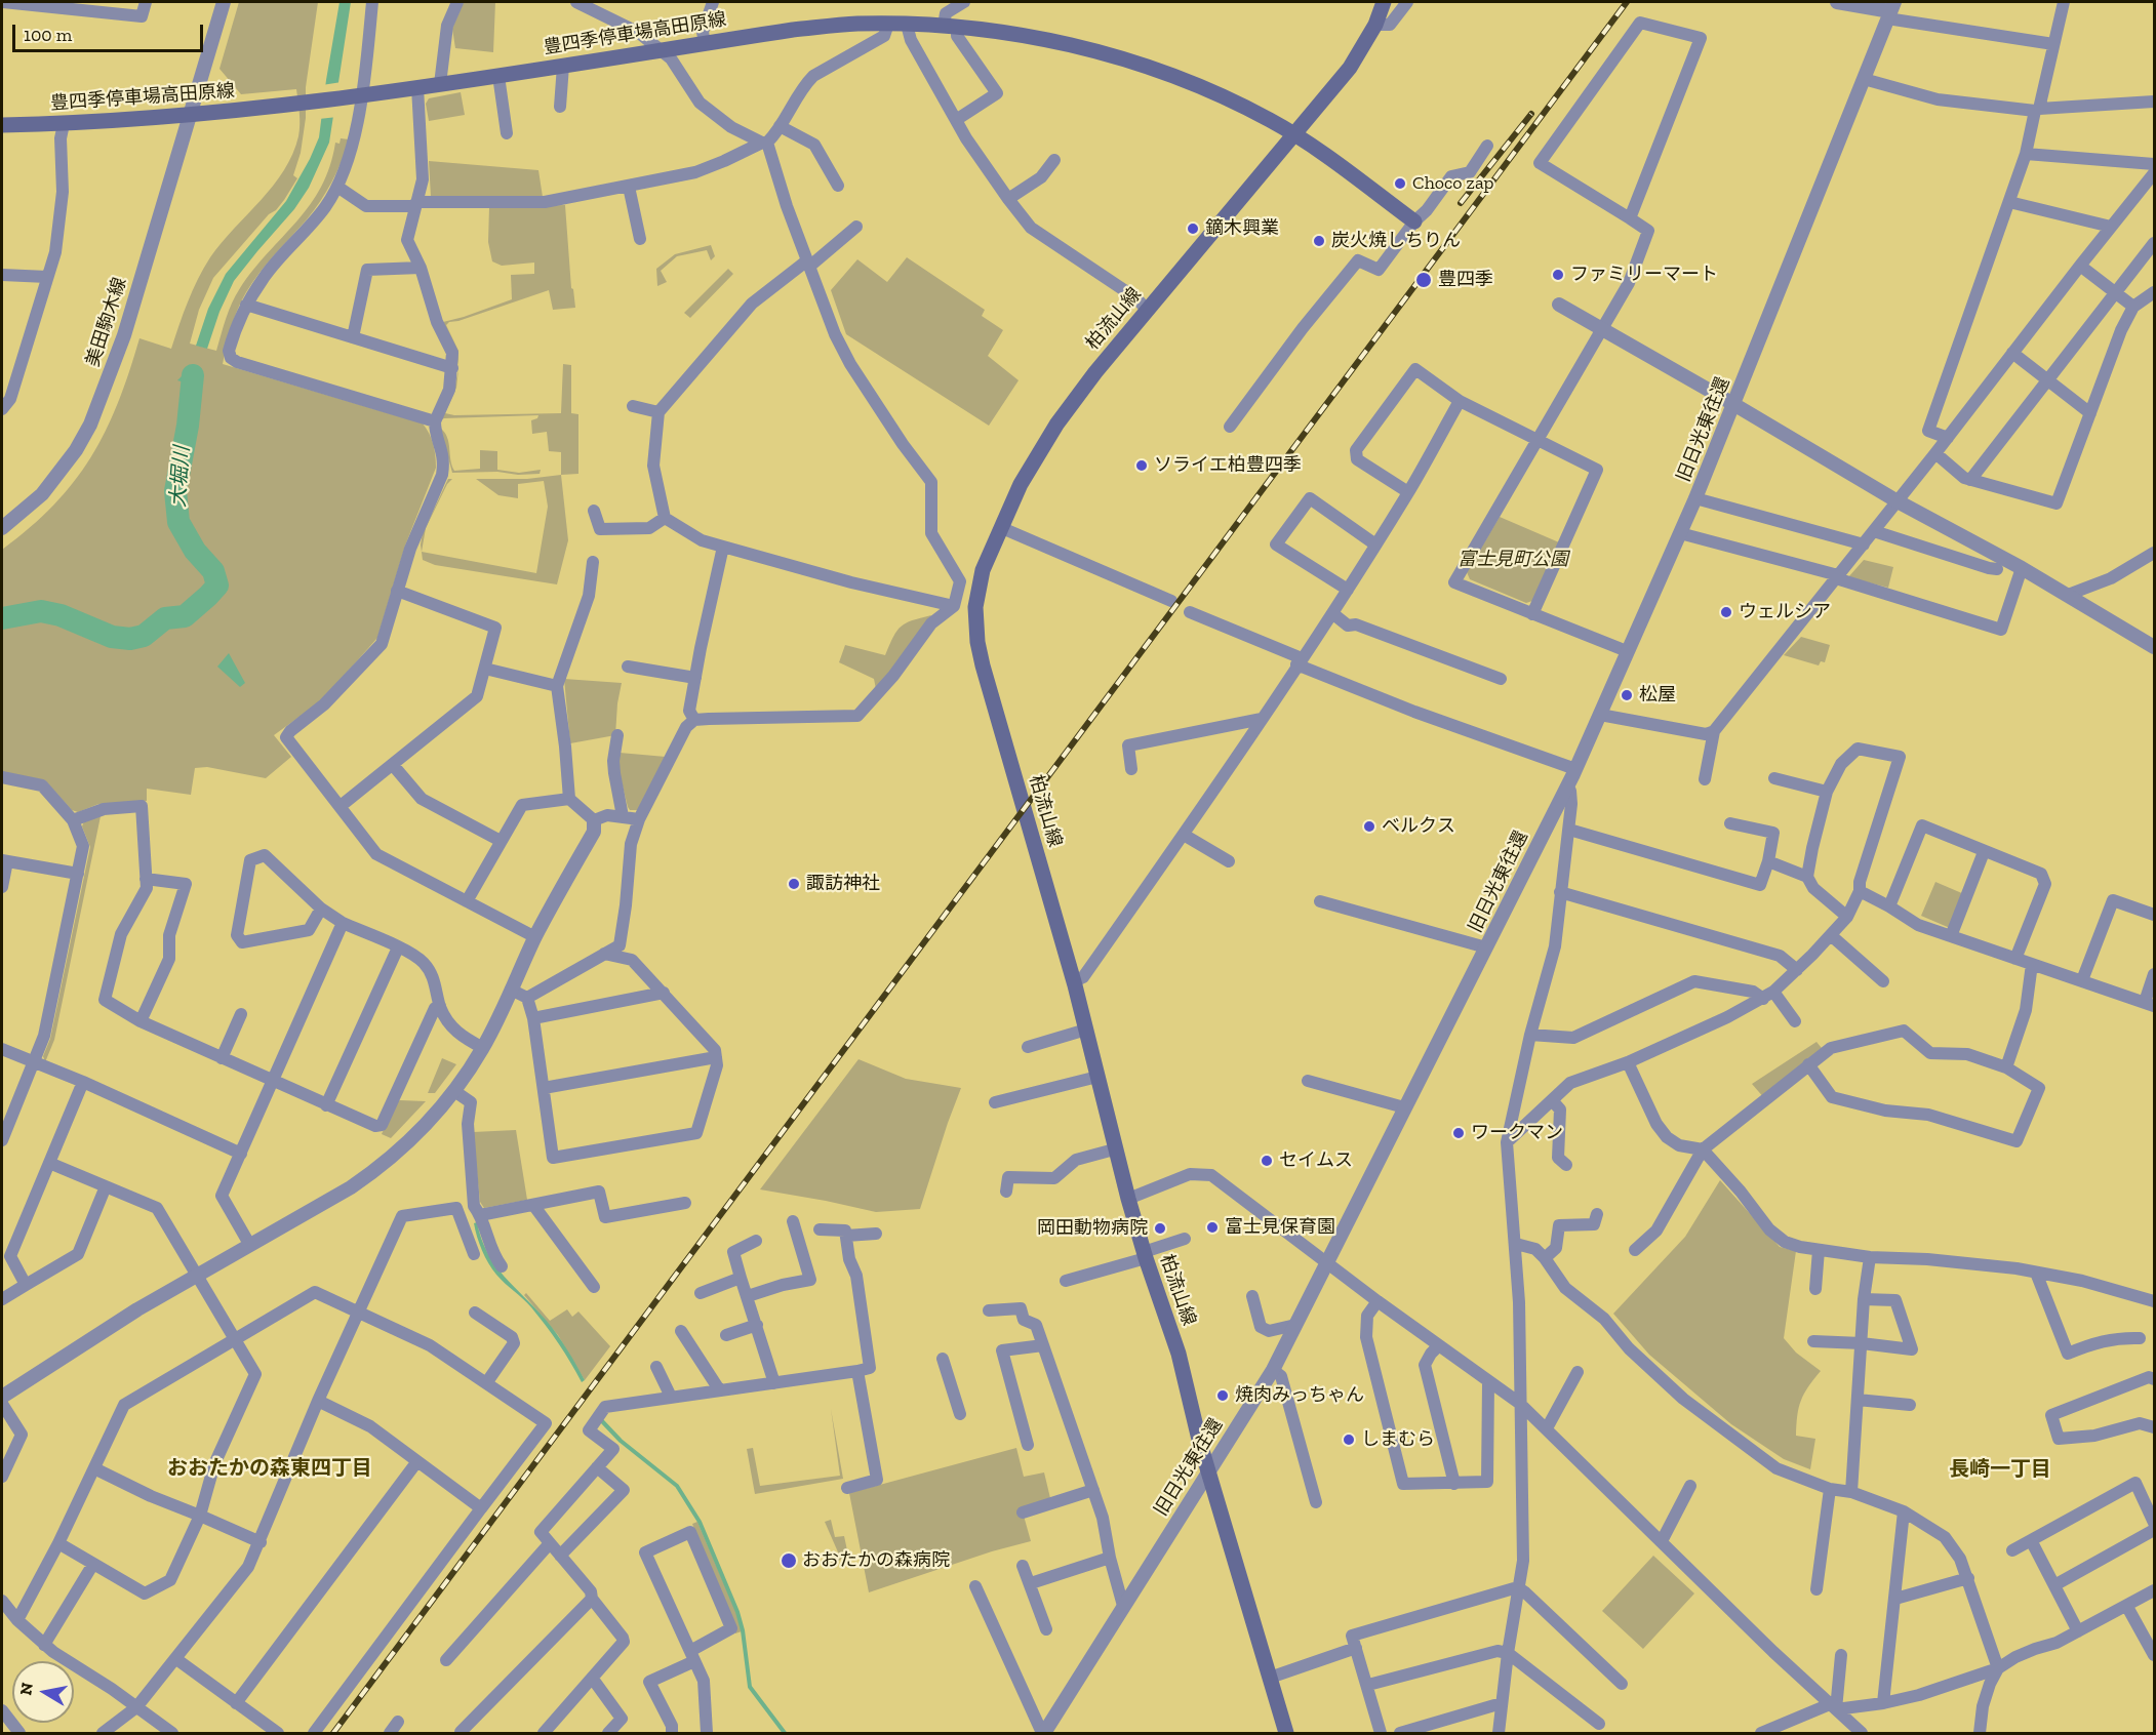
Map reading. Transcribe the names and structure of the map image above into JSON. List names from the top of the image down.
{
  "streets": {
    "main road": ["豊四季停車場高田原線", "柏流山線"],
    "street": ["美田駒木線", "旧日光東往還"]
  },
  "crossings": [
    ["豊四季停車場高田原線", "柏流山線"],
    ["豊四季停車場高田原線", "美田駒木線"],
    ["柏流山線", "旧日光東往還"]
  ],
  "districts": ["おおたかの森東四丁目", "長崎一丁目"],
  "water": ["大堀川"],
  "parks": ["富士見町公園"],
  "places": [
    "Choco zap",
    "鏑木興業",
    "炭火焼しちりん",
    "ファミリーマート",
    "豊四季",
    "ソライエ柏豊四季",
    "ウェルシア",
    "松屋",
    "ベルクス",
    "諏訪神社",
    "ワークマン",
    "セイムス",
    "富士見保育園",
    "岡田動物病院",
    "焼肉みっちゃん",
    "しまむら",
    "おおたかの森病院"
  ],
  "scale_bar": "100 m",
  "north": "left"
}
